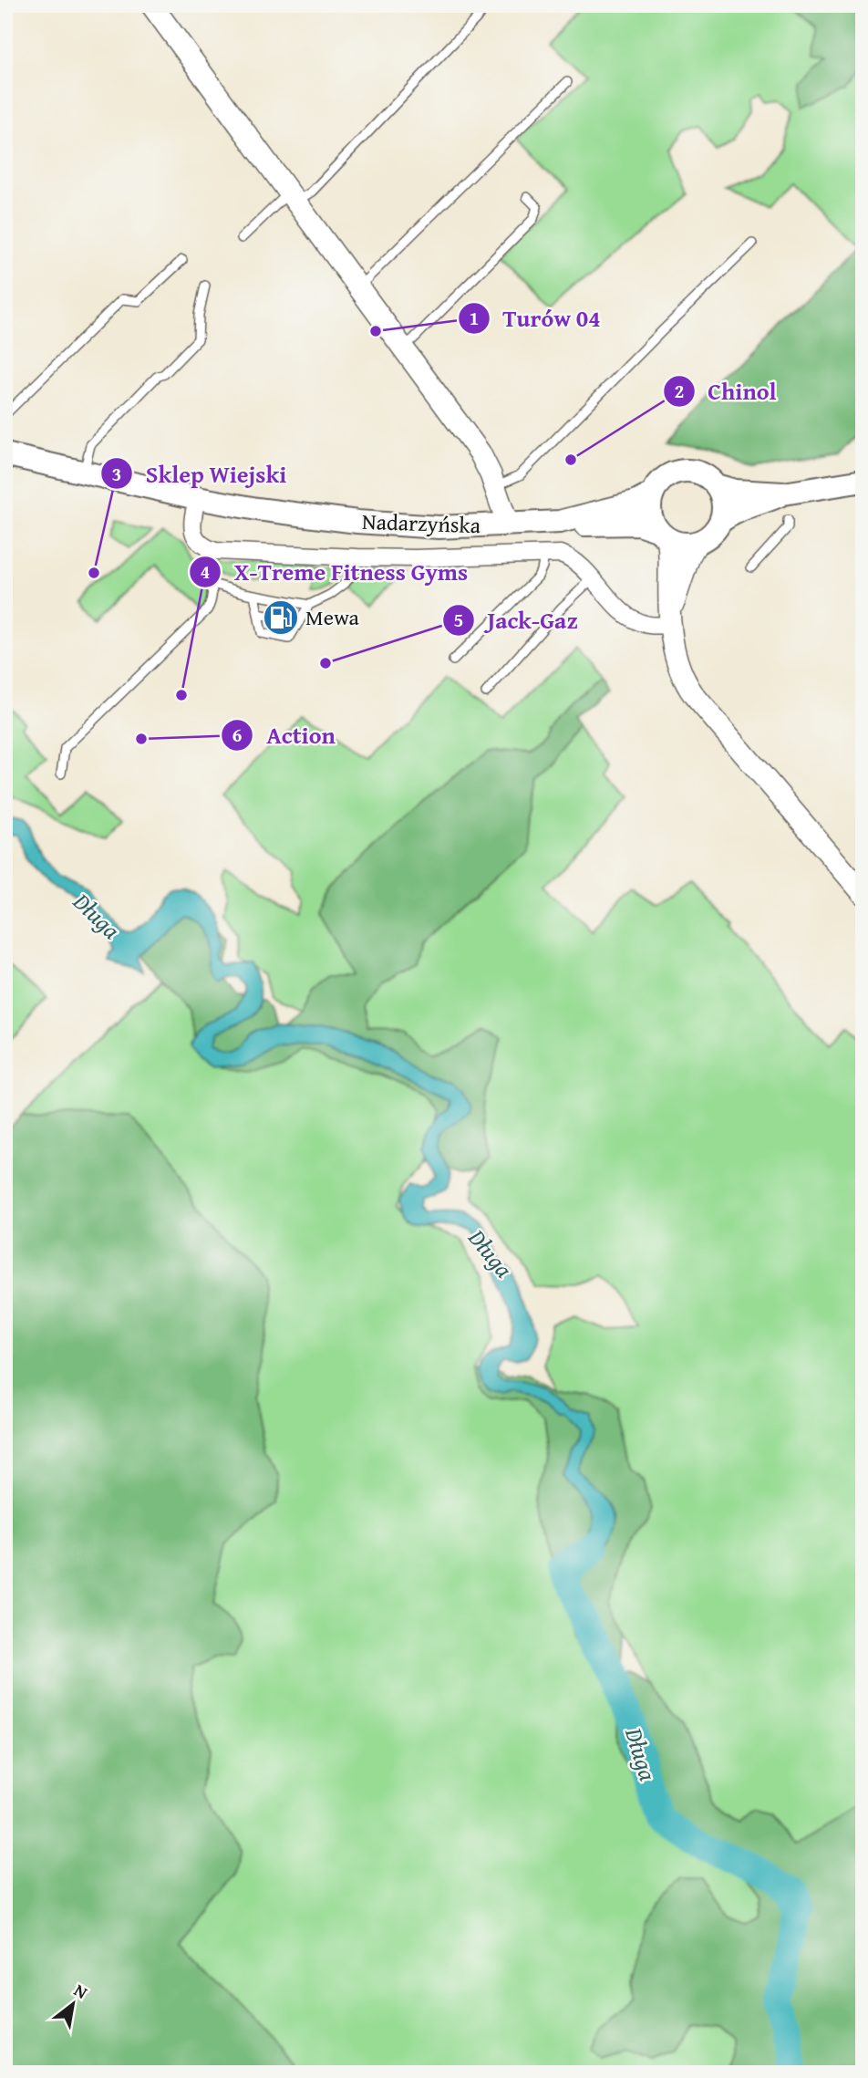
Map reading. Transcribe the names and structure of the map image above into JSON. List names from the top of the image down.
{
  "streets": {
    "main road": ["Nadarzyńska"]
  },
  "water": ["Długa"],
  "places": {
    "other": [
      "Turów 04",
      "Chinol",
      "Sklep Wiejski",
      "Jack-Gaz",
      "X-Treme Fitness Gyms",
      "Action"
    ],
    "fuel station": ["Mewa"]
  },
  "north": "top right"
}
